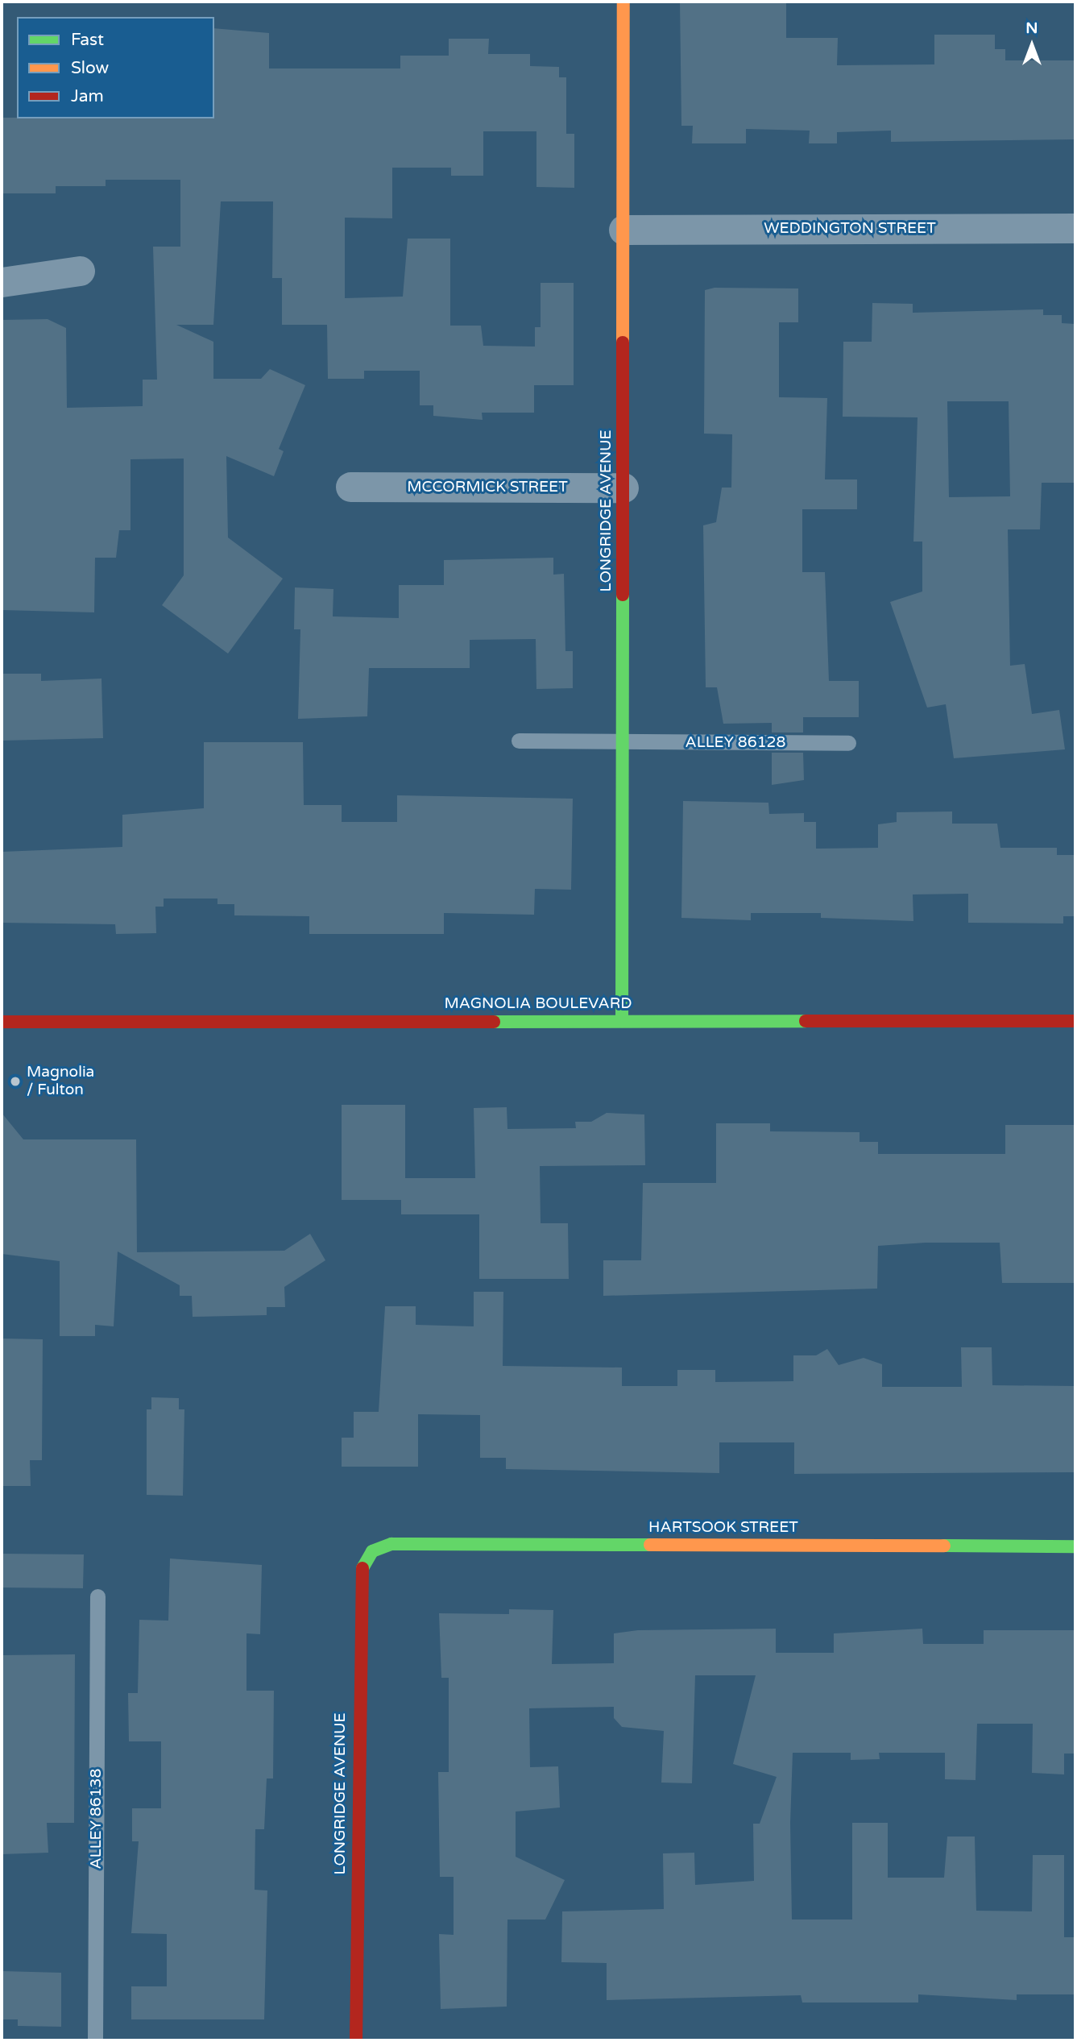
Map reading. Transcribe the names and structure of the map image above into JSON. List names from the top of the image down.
{
  "streets": {
    "street": [
      "WEDDINGTON STREET",
      "MCCORMICK STREET",
      "LONGRIDGE AVENUE",
      "MAGNOLIA BOULEVARD",
      "HARTSOOK STREET"
    ],
    "lane": ["ALLEY 86128", "ALLEY 86138"]
  },
  "crossings": [
    ["WEDDINGTON STREET", "LONGRIDGE AVENUE"],
    ["MCCORMICK STREET", "LONGRIDGE AVENUE"],
    ["LONGRIDGE AVENUE", "ALLEY 86128"],
    ["LONGRIDGE AVENUE", "MAGNOLIA BOULEVARD"],
    ["LONGRIDGE AVENUE", "HARTSOOK STREET"]
  ],
  "places": ["Magnolia / Fulton"],
  "legend": ["Fast", "Slow", "Jam"],
  "north": "top"
}
